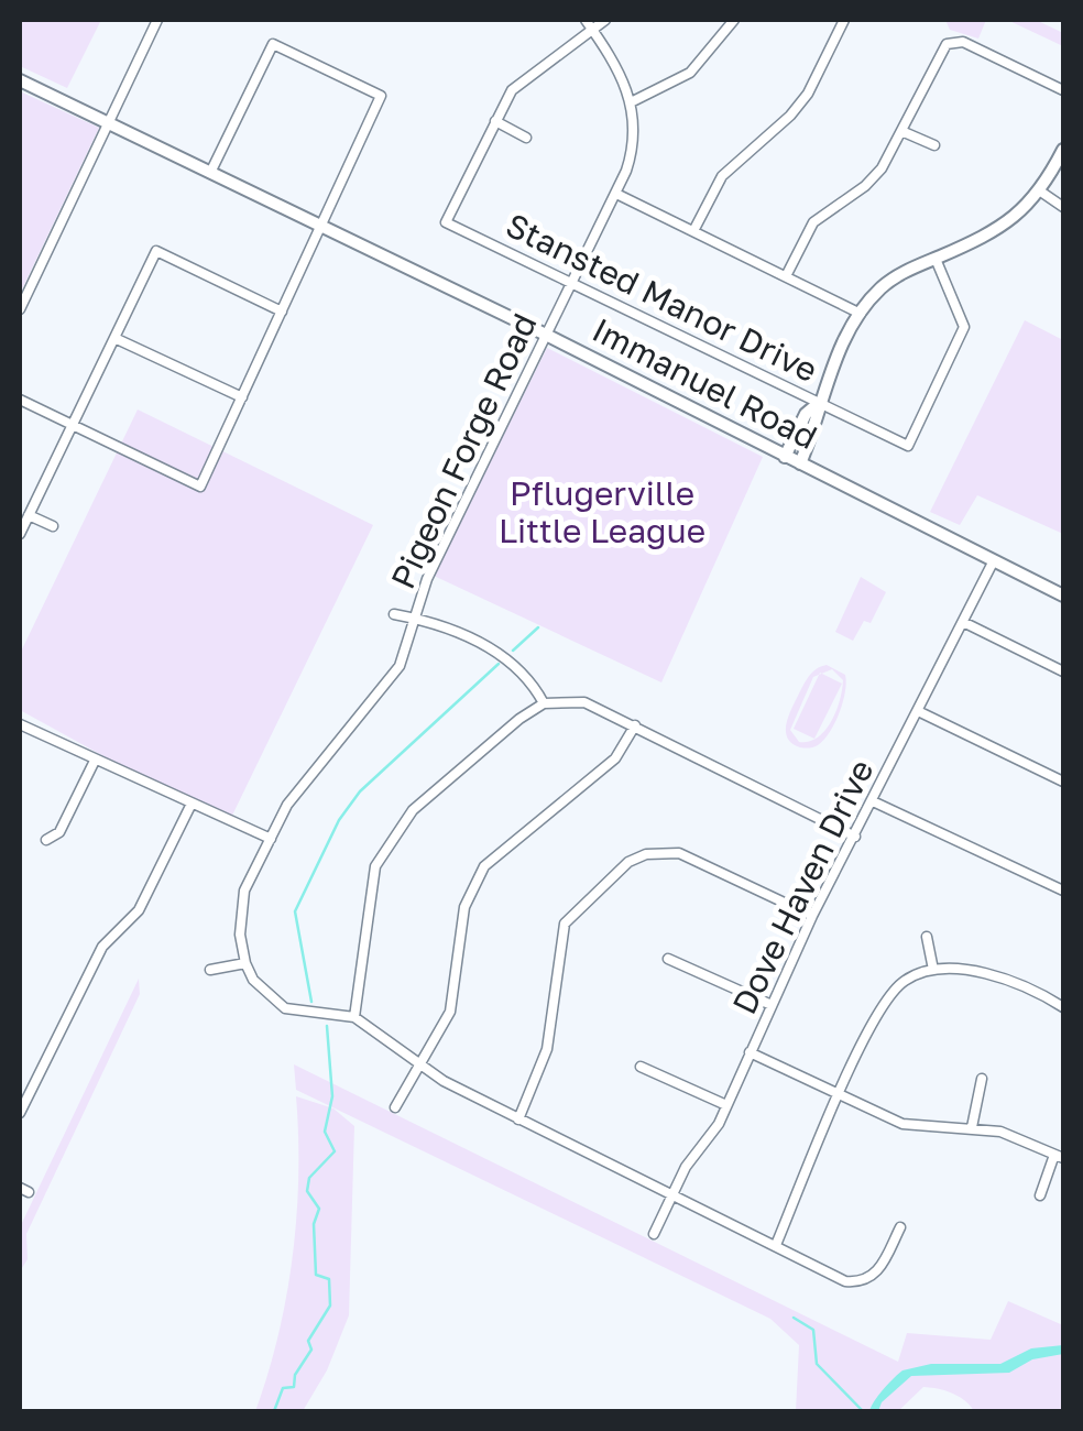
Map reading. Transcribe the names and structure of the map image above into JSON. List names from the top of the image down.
{
  "streets": {
    "street": [
      "Stansted Manor Drive",
      "Immanuel Road",
      "Pigeon Forge Road",
      "Dove Haven Drive"
    ]
  },
  "crossings": [
    ["Stansted Manor Drive", "Pigeon Forge Road"],
    ["Immanuel Road", "Pigeon Forge Road"],
    ["Immanuel Road", "Dove Haven Drive"]
  ],
  "parks": ["Pflugerville Little League"]
}
